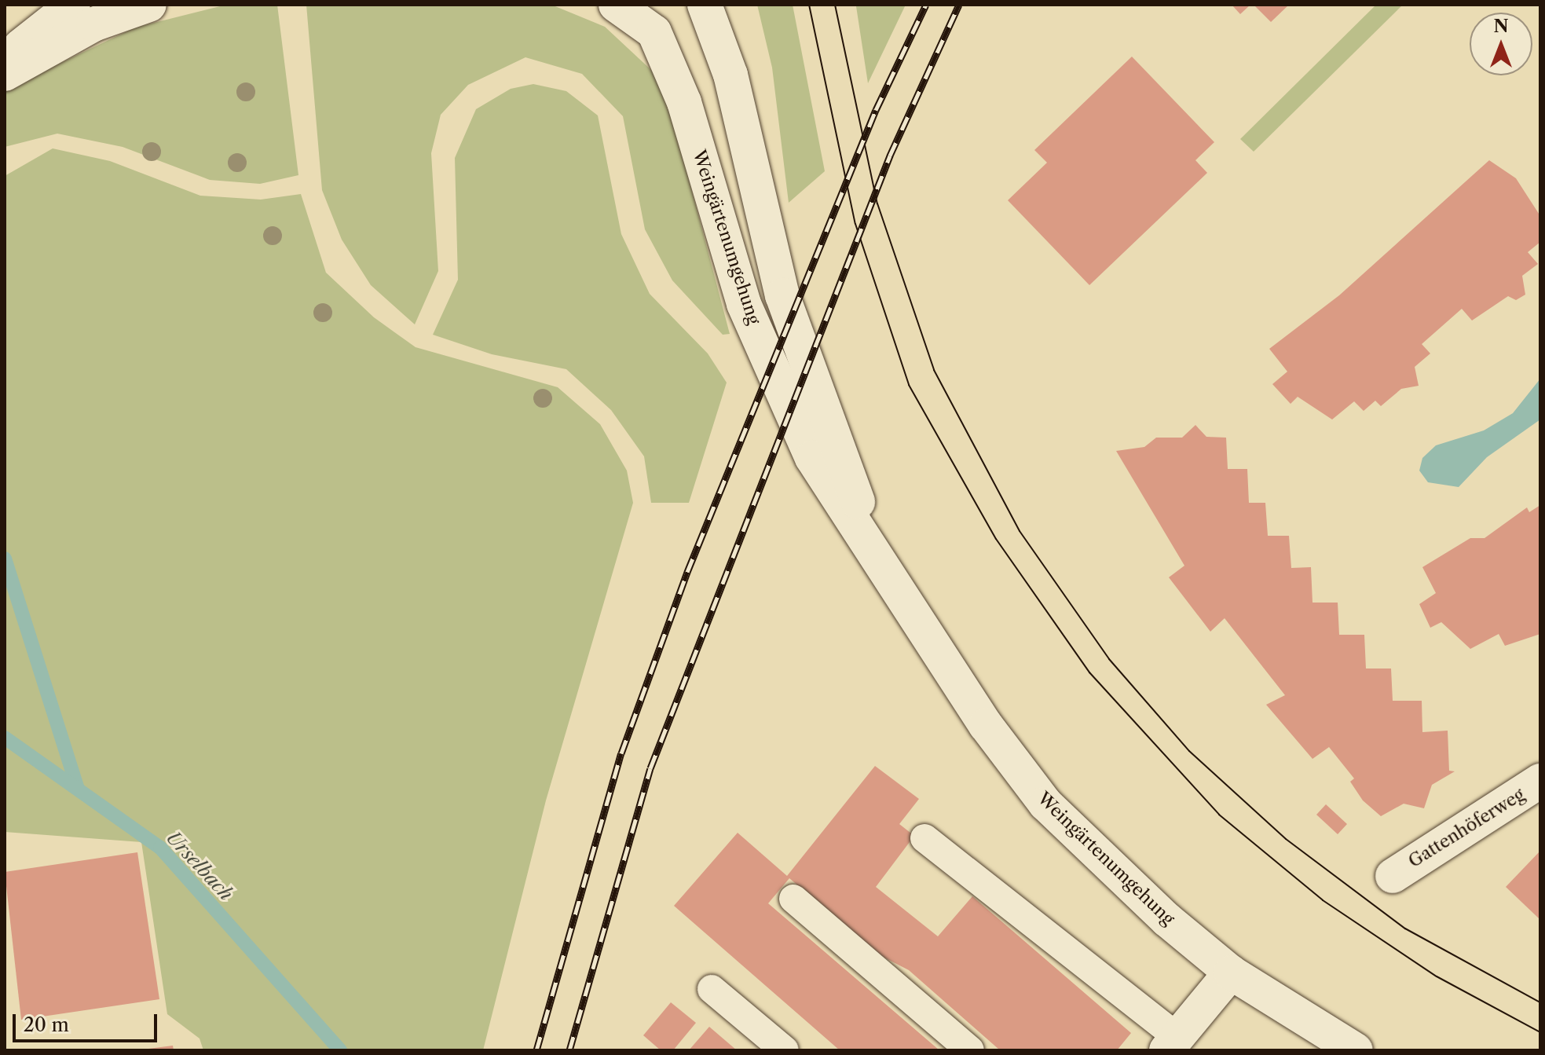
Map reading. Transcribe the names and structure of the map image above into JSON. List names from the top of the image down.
{
  "streets": {
    "main road": ["Weingärtenumgehung", "Gattenhöferweg"]
  },
  "water": ["Urselbach"],
  "scale_bar": "20 m",
  "north": "top"
}
